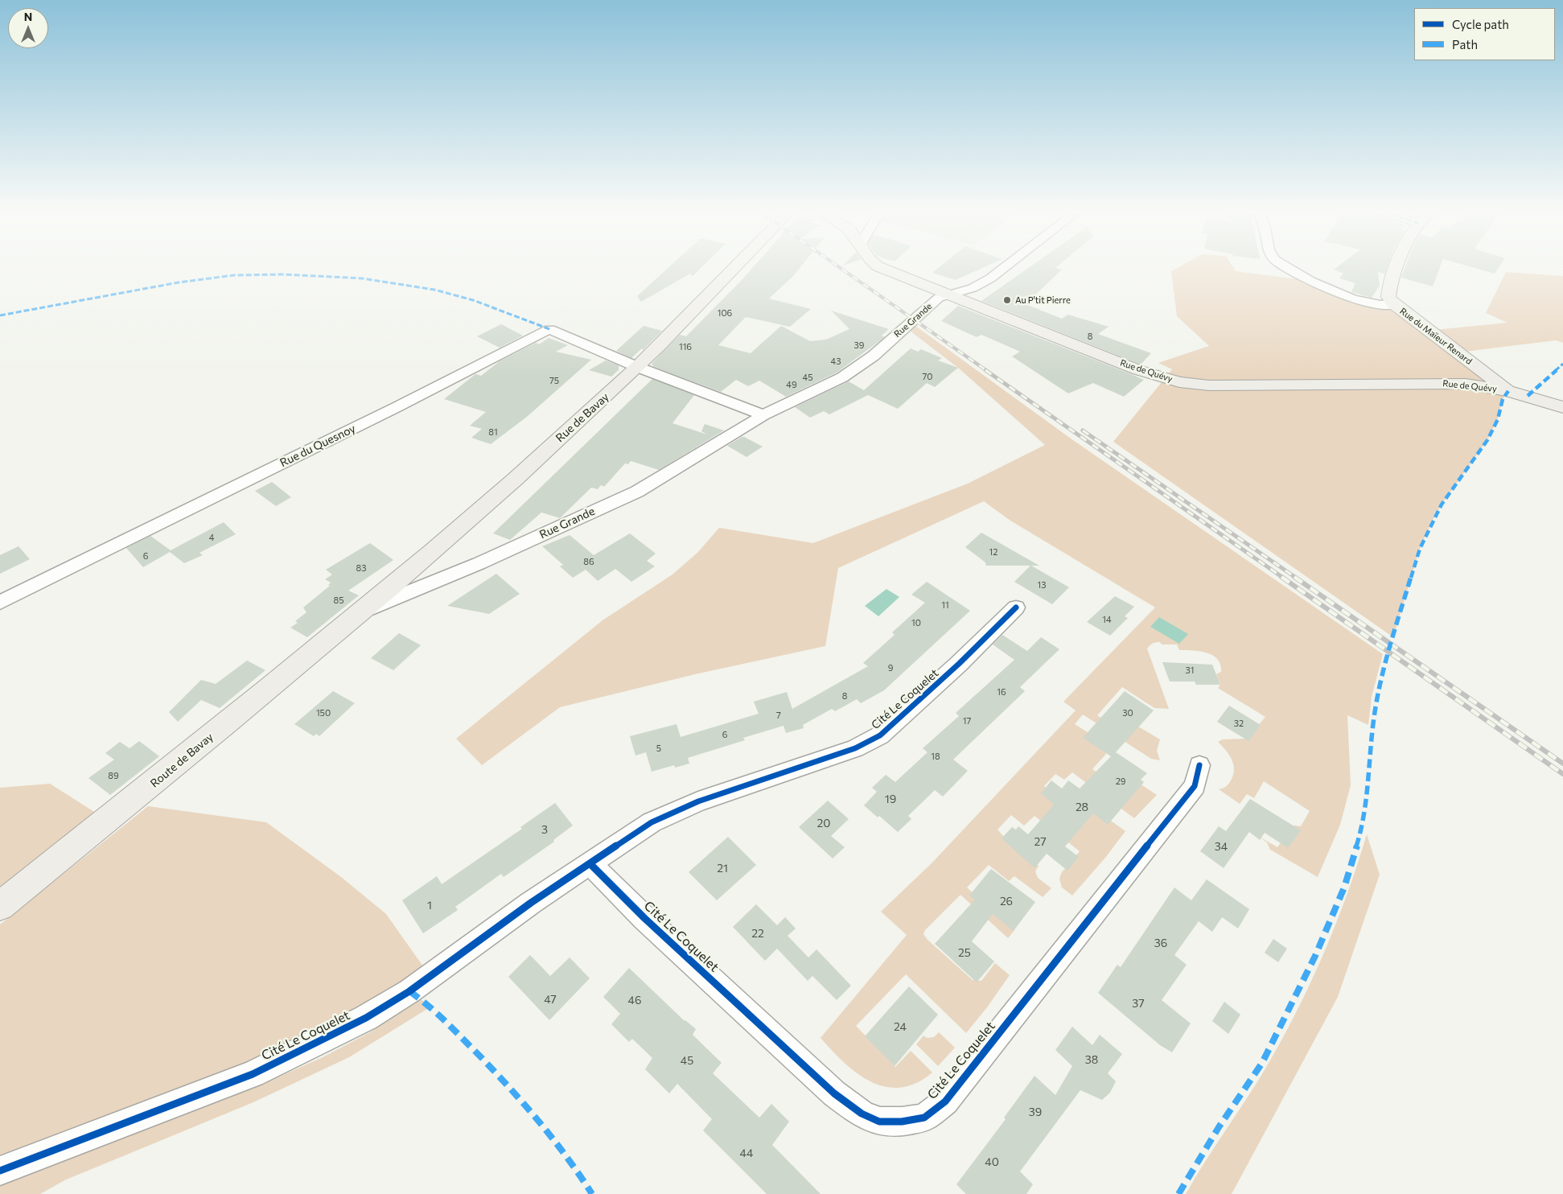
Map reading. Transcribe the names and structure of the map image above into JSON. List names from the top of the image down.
{
  "streets": {
    "main road": [
      "Rue du Maïeur Renard",
      "Rue de Quévy",
      "Rue de Bavay",
      "Route de Bavay"
    ],
    "street": ["Rue Grande", "Rue du Quesnoy", "Cité Le Coquelet"]
  },
  "crossings": [
    ["Rue Grande", "Rue de Quévy"],
    ["Rue Grande", "Rue de Bavay"],
    ["Rue Grande", "Route de Bavay"],
    ["Rue du Maïeur Renard", "Rue de Quévy"],
    ["Rue de Bavay", "Rue du Quesnoy"],
    ["Rue de Bavay", "Route de Bavay"]
  ],
  "places": ["Au P'tit Pierre"],
  "house_numbers": [
    "106",
    "8",
    "39",
    "116",
    "43",
    "70",
    "45",
    "75",
    "49",
    "81",
    "4",
    "12",
    "6",
    "86",
    "83",
    "13",
    "85",
    "11",
    "14",
    "10",
    "9",
    "31",
    "16",
    "8",
    "150",
    "30",
    "7",
    "17",
    "32",
    "6",
    "5",
    "18",
    "89",
    "29",
    "19",
    "28",
    "20",
    "3",
    "27",
    "34",
    "21",
    "26",
    "1",
    "22",
    "36",
    "25",
    "47",
    "46",
    "37",
    "24",
    "38",
    "45",
    "39",
    "44",
    "40"
  ],
  "legend": ["Cycle path", "Path"],
  "north": "top"
}
